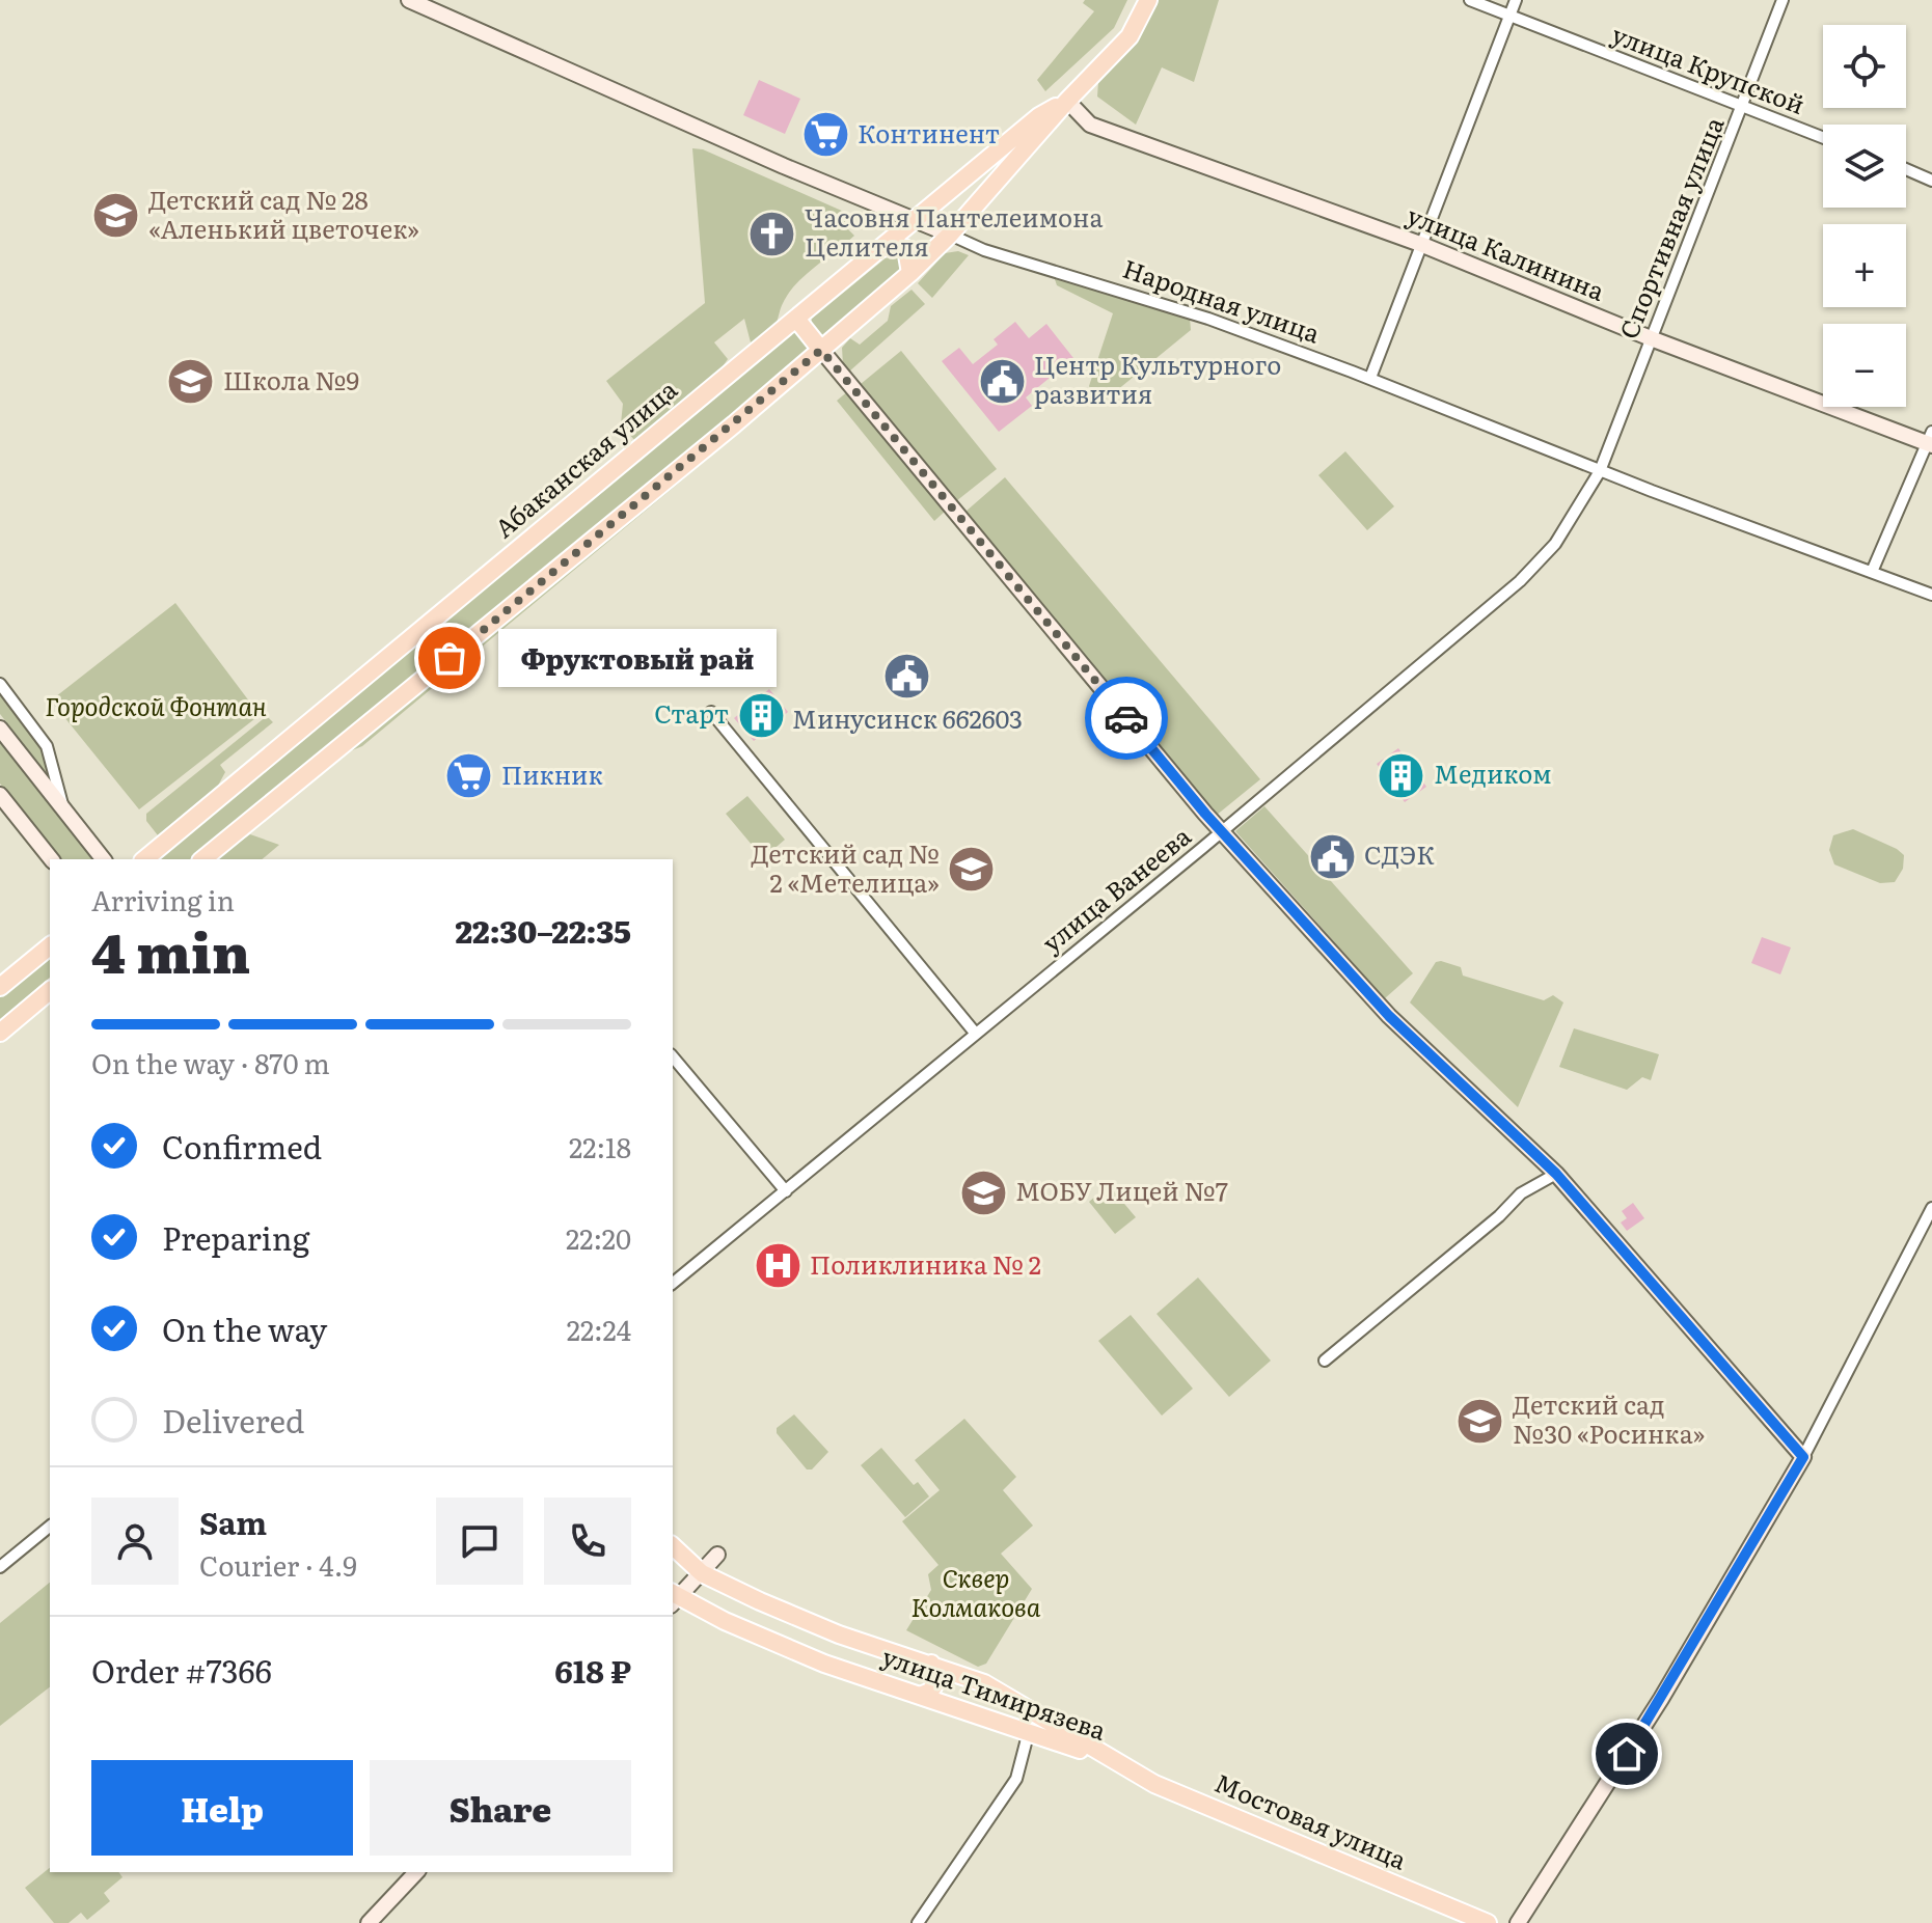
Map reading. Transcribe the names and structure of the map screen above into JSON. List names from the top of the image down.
{
  "streets": {
    "main road": ["Абаканская улица", "улица Тимирязева", "Мостовая улица"],
    "street": [
      "улица Крупской",
      "Спортивная улица",
      "улица Калинина",
      "Народная улица",
      "улица Ванеева"
    ]
  },
  "crossings": [
    ["улица Крупской", "Спортивная улица"],
    ["Спортивная улица", "улица Калинина"],
    ["Спортивная улица", "Народная улица"],
    ["Спортивная улица", "улица Ванеева"],
    ["улица Калинина", "Абаканская улица"],
    ["Народная улица", "Абаканская улица"],
    ["Народная улица", "улица Ванеева"],
    ["улица Тимирязева", "Мостовая улица"]
  ],
  "parks": ["Городской Фонтан", "Сквер Колмакова"],
  "places": {
    "supermarket": ["Континент", "Пикник"],
    "school or university": [
      "Детский сад № 28 «Аленький цветочек»",
      "Школа №9",
      "Детский сад № 2 «Метелица»",
      "МОБУ Лицей №7",
      "Детский сад №30 «Росинка»"
    ],
    "church": ["Часовня Пантелеимона Целителя"],
    "public building": ["Центр Культурного развития", "Минусинск 662603", "СДЭК"],
    "other": ["Фруктовый рай"],
    "building": ["Старт", "Медиком"],
    "hospital": ["Поликлиника № 2"]
  },
  "page": {
    "map_buttons": ["+", "−"],
    "bubble": "Фруктовый рай",
    "heading": ["4 min", "Arriving in", "22:30–22:35"],
    "panel": [
      "Sam",
      "Courier · 4.9",
      "Order #7366",
      "618 ₽"
    ],
    "bar": "On the way · 870 m",
    "list": [
      ["Confirmed", "22:18"],
      ["Preparing", "22:20"],
      ["On the way", "22:24"],
      "Delivered"
    ],
    "buttons": ["Help", "Share"]
  }
}
